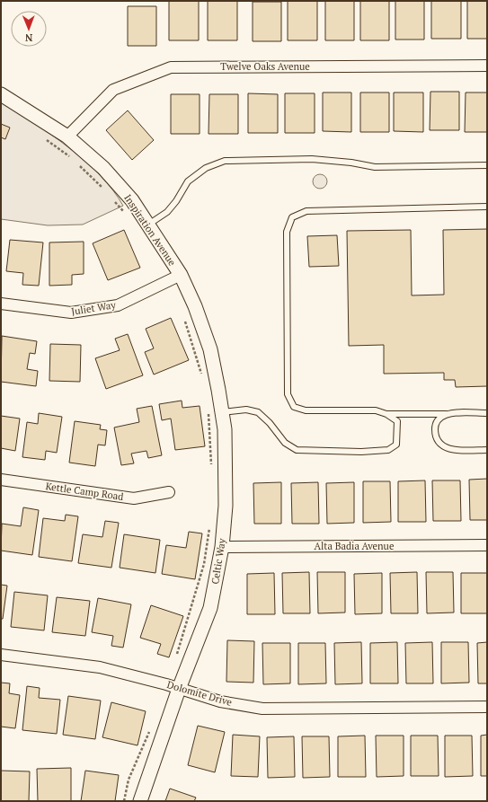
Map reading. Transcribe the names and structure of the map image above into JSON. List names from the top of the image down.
{
  "streets": {
    "street": [
      "Twelve Oaks Avenue",
      "Inspiration Avenue",
      "Juliet Way",
      "Kettle Camp Road",
      "Alta Badia Avenue",
      "Celtic Way",
      "Dolomite Drive"
    ]
  },
  "crossings": [
    ["Twelve Oaks Avenue", "Inspiration Avenue"],
    ["Inspiration Avenue", "Juliet Way"],
    ["Inspiration Avenue", "Celtic Way"],
    ["Alta Badia Avenue", "Celtic Way"],
    ["Celtic Way", "Dolomite Drive"]
  ],
  "north": "bottom"
}
